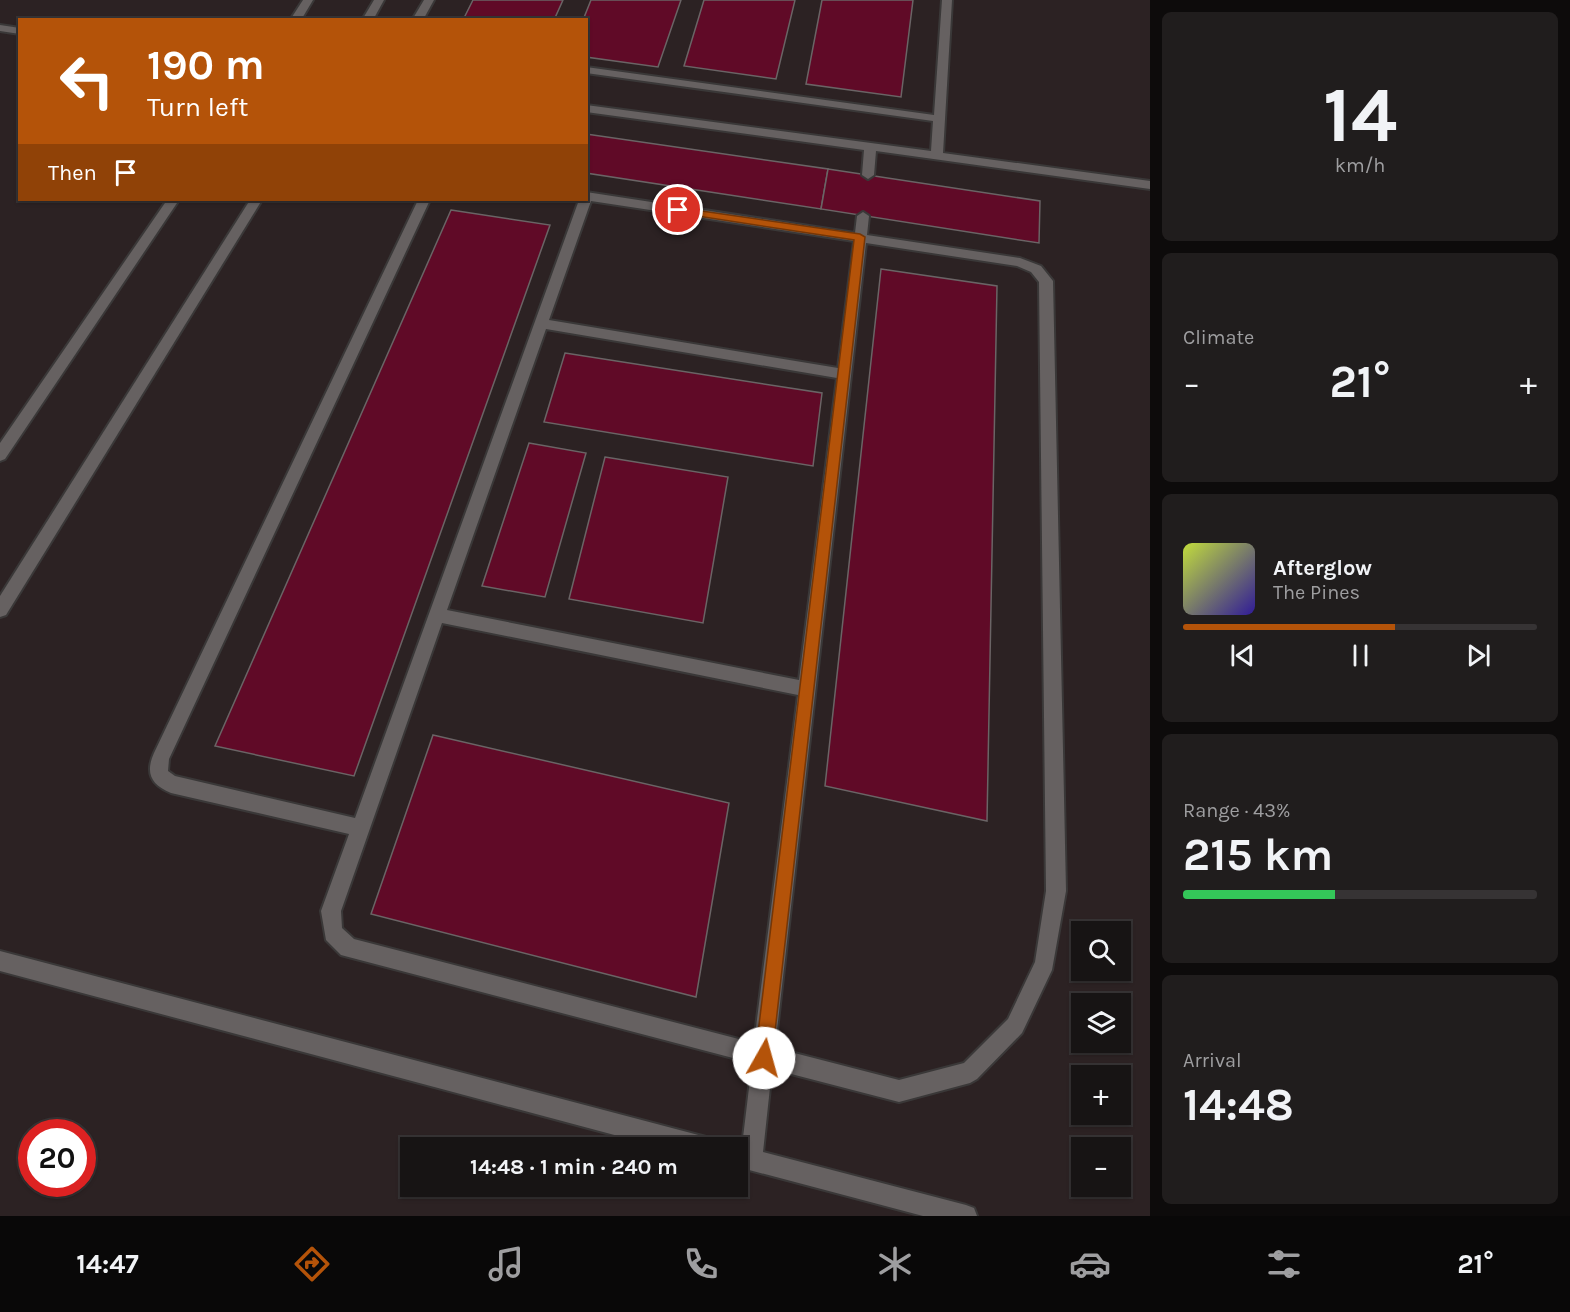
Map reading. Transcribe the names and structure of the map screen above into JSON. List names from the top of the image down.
{
  "page": {
    "tile": [
      ["14", "km/h"],
      "Climate",
      ["Range · 43%", "215 km"],
      ["Arrival", "14:48"]
    ],
    "turn": ["190 m", "Turn left"],
    "then": "Then",
    "heat": ["−", "21°", "+"],
    "song": ["Afterglow", "The Pines"],
    "map_buttons": ["+", "−"],
    "limit": "20",
    "trip": "14:48 · 1 min · 240 m",
    "tabs": ["14:47", "21°"]
  }
}
